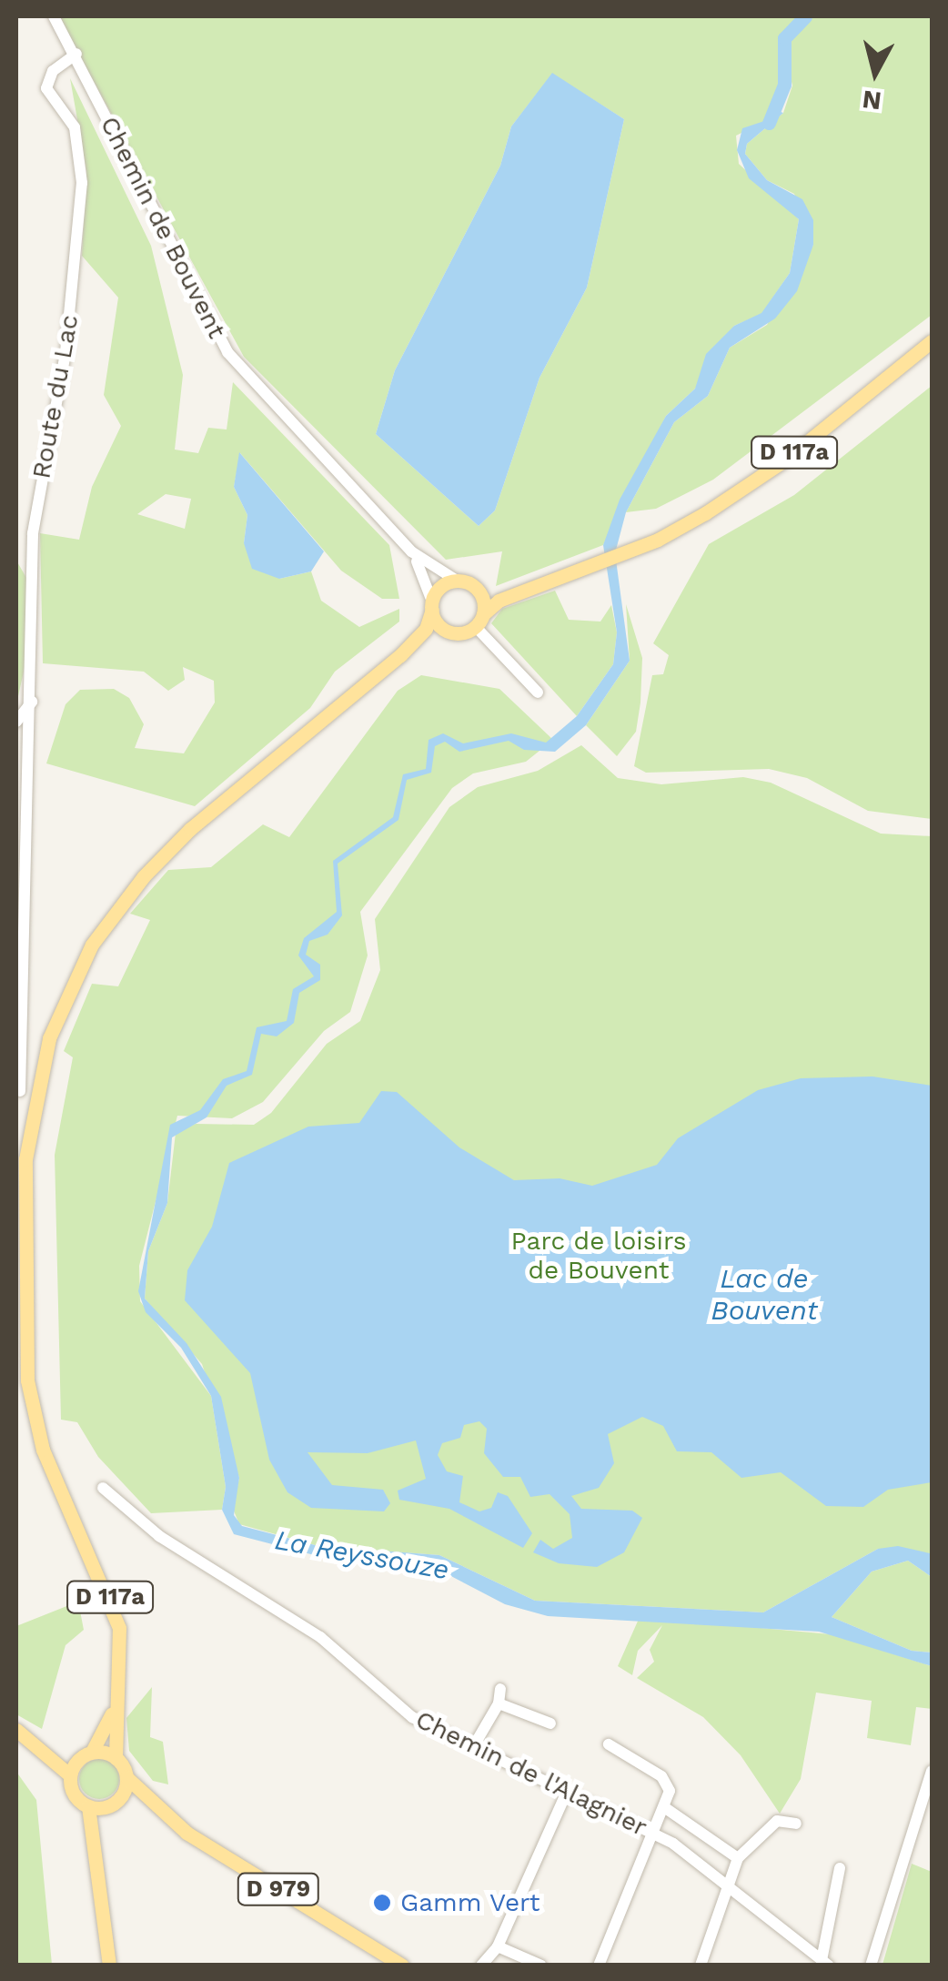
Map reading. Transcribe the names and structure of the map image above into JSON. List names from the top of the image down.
{
  "streets": {
    "main road": ["D 117a", "D 979"],
    "street": ["Chemin de Bouvent", "Route du Lac", "Chemin de l'Alagnier"]
  },
  "crossings": [
    ["Chemin de Bouvent", "Route du Lac"],
    ["Chemin de Bouvent", "D 117a"],
    ["D 117a", "D 979"]
  ],
  "water": ["Lac de Bouvent", "La Reyssouze"],
  "parks": ["Parc de loisirs de Bouvent"],
  "places": ["Gamm Vert"],
  "north": "bottom"
}
